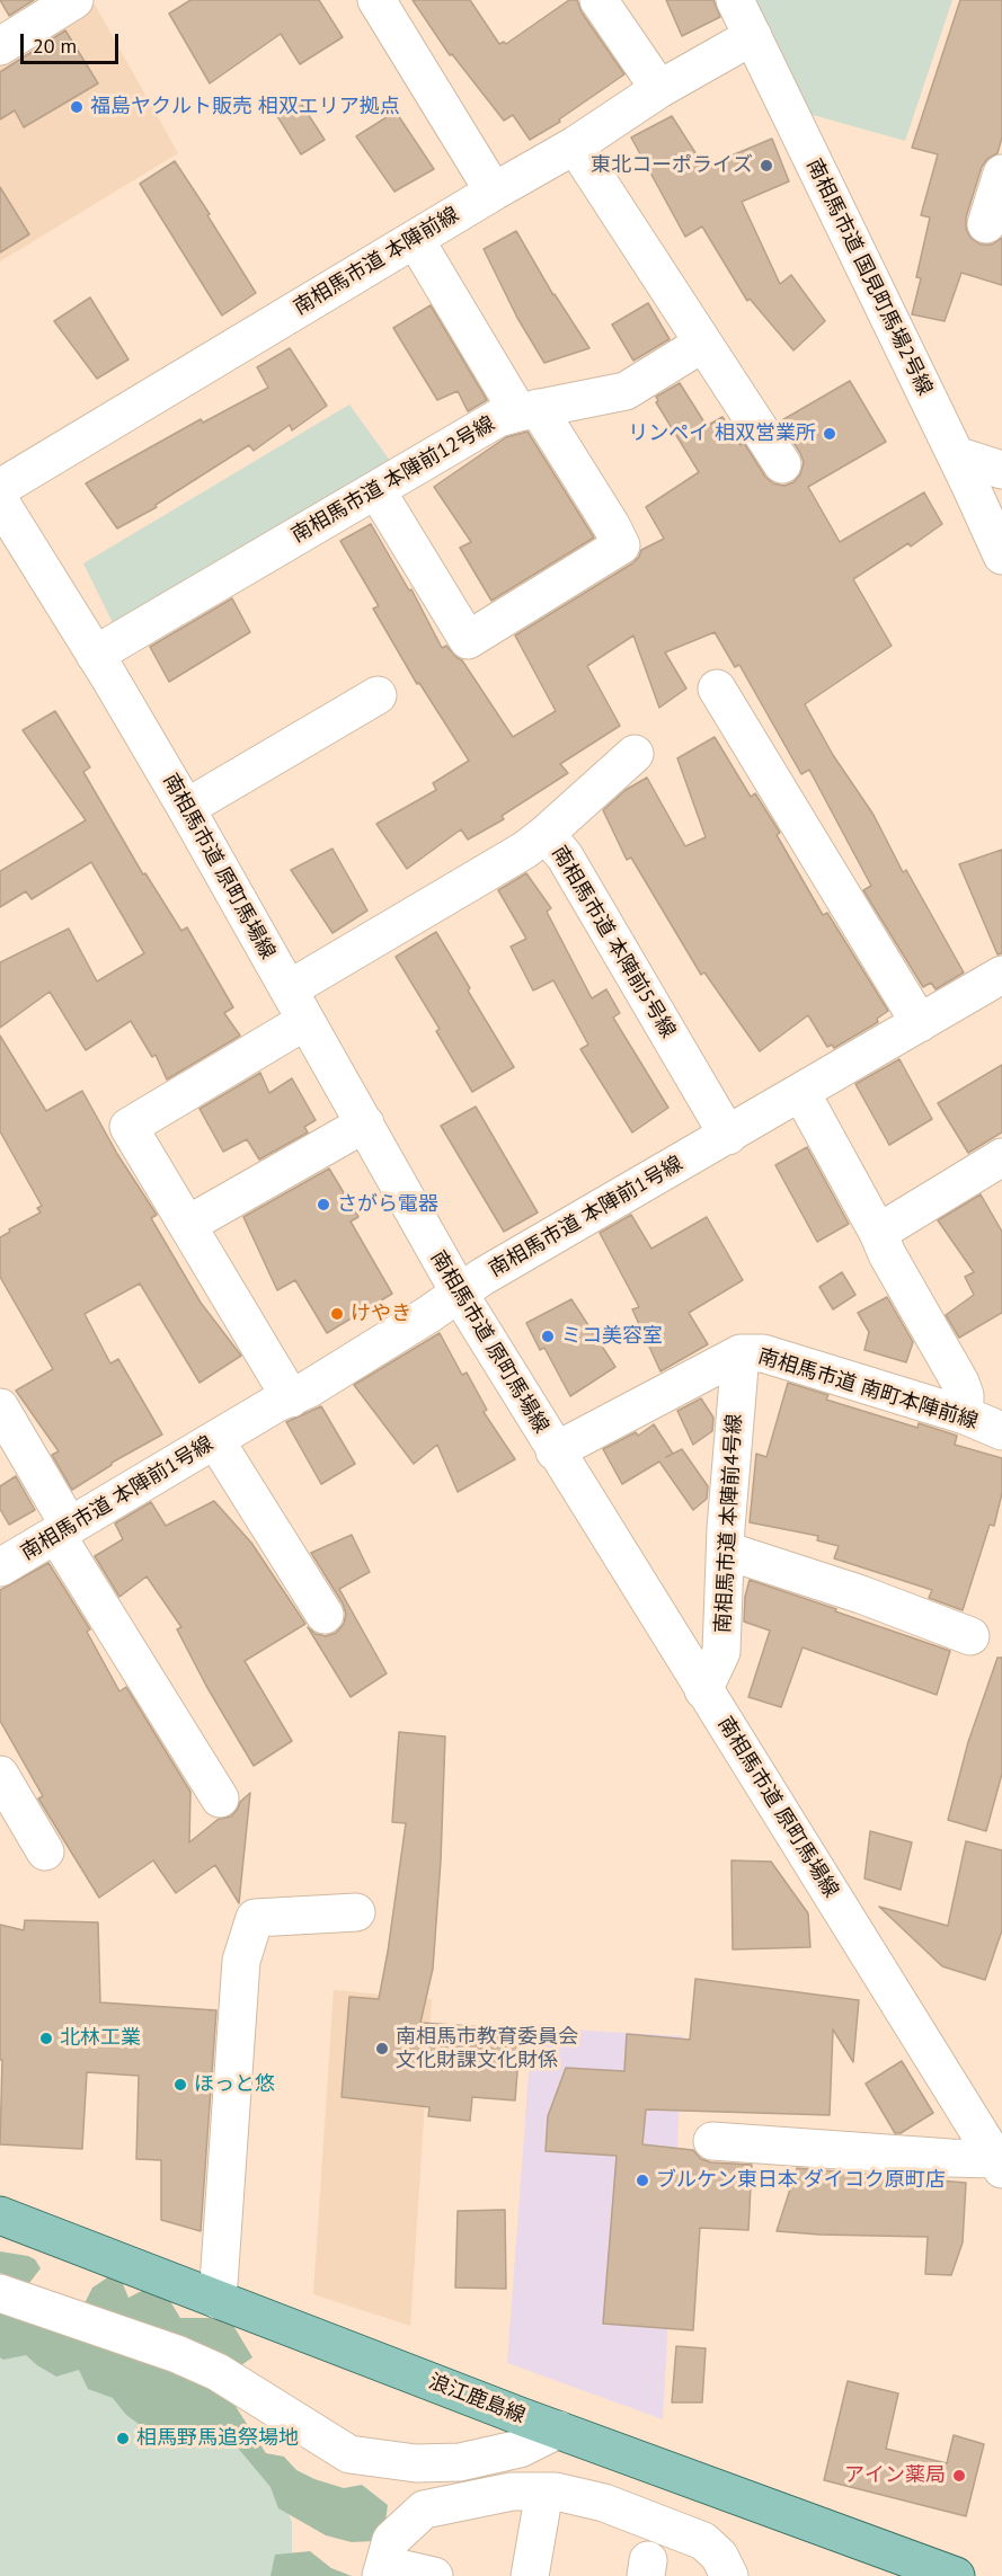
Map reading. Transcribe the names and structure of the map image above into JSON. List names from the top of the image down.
{
  "streets": {
    "main road": ["浪江鹿島線"],
    "street": [
      "南相馬市道 本陣前線",
      "南相馬市道 国見町馬場2号線",
      "南相馬市道 本陣前12号線",
      "南相馬市道 原町馬場線",
      "南相馬市道 本陣前5号線",
      "南相馬市道 本陣前1号線",
      "南相馬市道 南町本陣前線",
      "南相馬市道 本陣前4号線"
    ]
  },
  "crossings": [
    ["南相馬市道 本陣前線", "南相馬市道 国見町馬場2号線"],
    ["南相馬市道 本陣前線", "南相馬市道 本陣前12号線"],
    ["南相馬市道 本陣前12号線", "南相馬市道 原町馬場線"],
    ["南相馬市道 原町馬場線", "南相馬市道 本陣前5号線"],
    ["南相馬市道 原町馬場線", "南相馬市道 本陣前1号線"],
    ["南相馬市道 原町馬場線", "南相馬市道 南町本陣前線"],
    ["南相馬市道 原町馬場線", "南相馬市道 本陣前4号線"],
    ["南相馬市道 本陣前5号線", "南相馬市道 本陣前1号線"],
    ["南相馬市道 南町本陣前線", "南相馬市道 本陣前4号線"]
  ],
  "places": [
    "福島ヤクルト販売 相双エリア拠点",
    "東北コーポライズ",
    "リンペイ 相双営業所",
    "さがら電器",
    "けやき",
    "ミコ美容室",
    "北林工業",
    "南相馬市教育委員会 文化財課文化財係",
    "ほっと悠",
    "ブルケン東日本 ダイコク原町店",
    "相馬野馬追祭場地",
    "アイン薬局"
  ],
  "scale_bar": "20 m"
}
